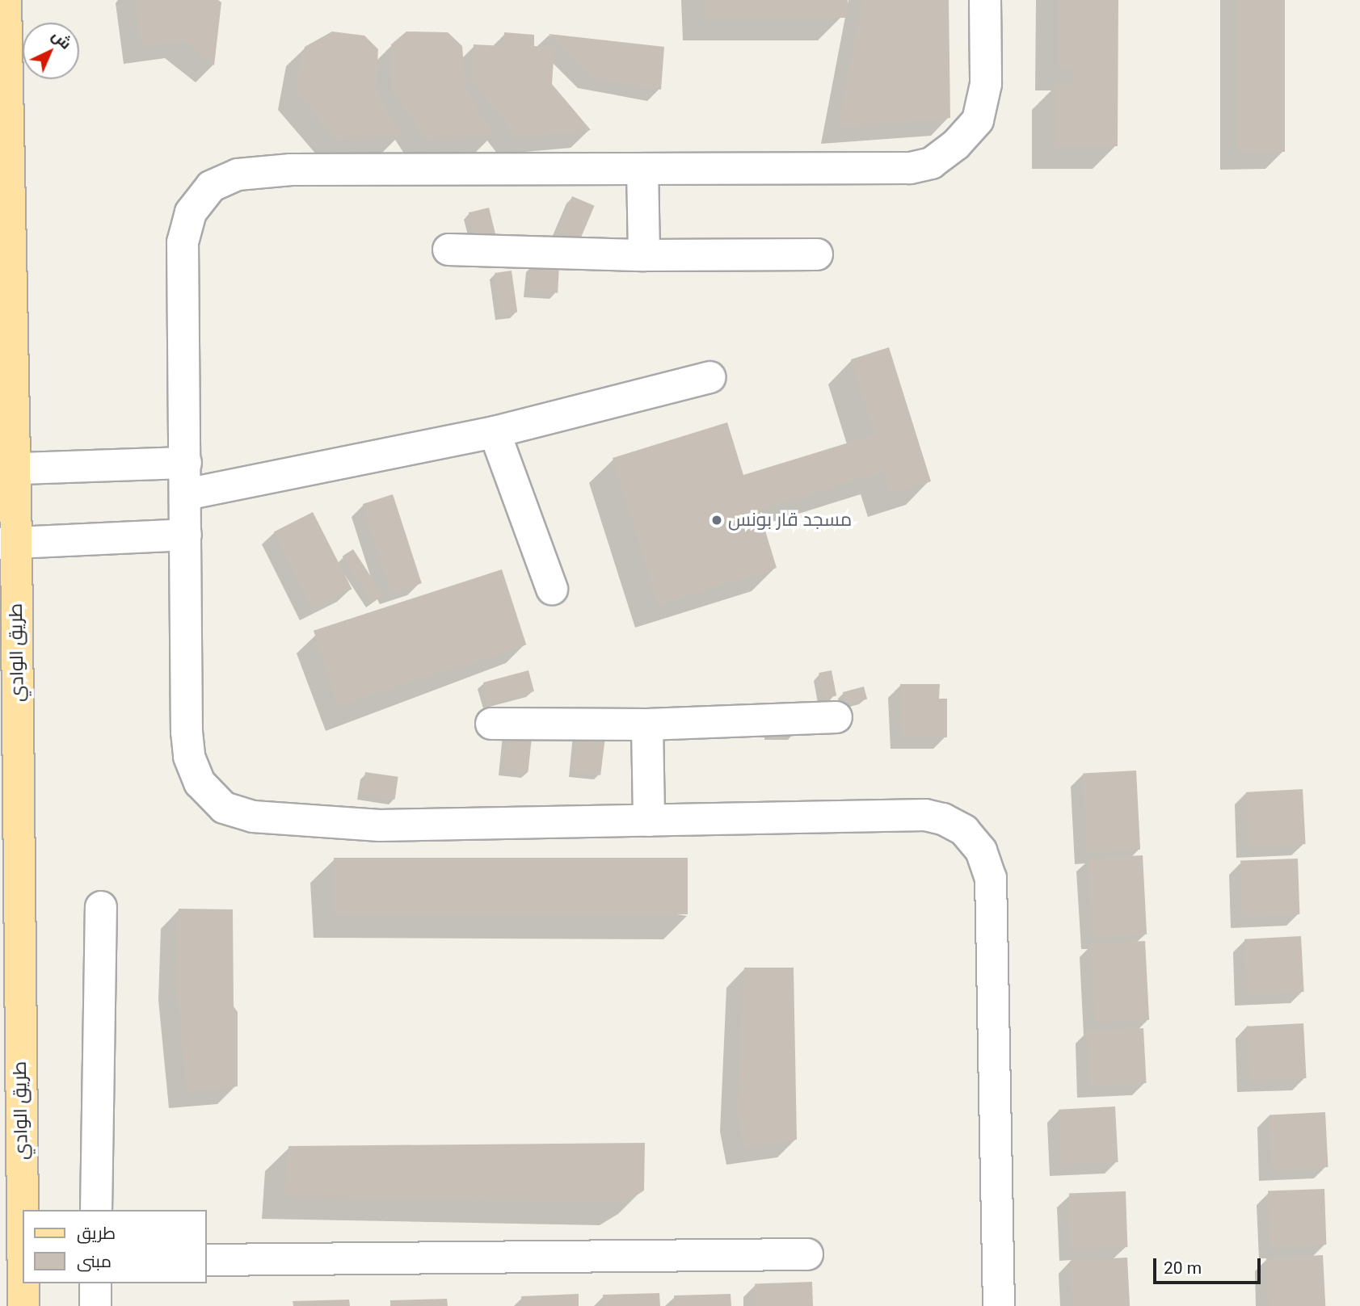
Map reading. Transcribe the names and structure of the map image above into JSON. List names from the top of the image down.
{
  "streets": {
    "main road": ["طريق الوادي"]
  },
  "places": ["مسجد قار بونس"],
  "legend": ["طريق", "مبنى"],
  "scale_bar": "20 m",
  "north": "top right"
}
